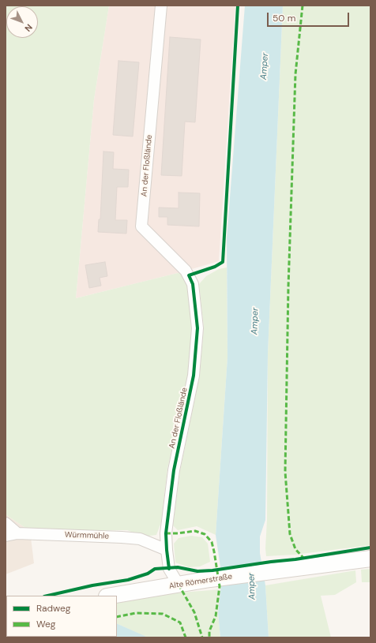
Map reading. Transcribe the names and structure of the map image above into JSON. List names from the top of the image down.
{
  "streets": {
    "main road": ["Alte Römerstraße"],
    "street": ["An der Floßlände", "Würmmühle"]
  },
  "crossings": [
    ["An der Floßlände", "Würmmühle"],
    ["An der Floßlände", "Alte Römerstraße"]
  ],
  "water": ["Amper"],
  "legend": ["Radweg", "Weg"],
  "scale_bar": "50 m",
  "north": "bottom right"
}
